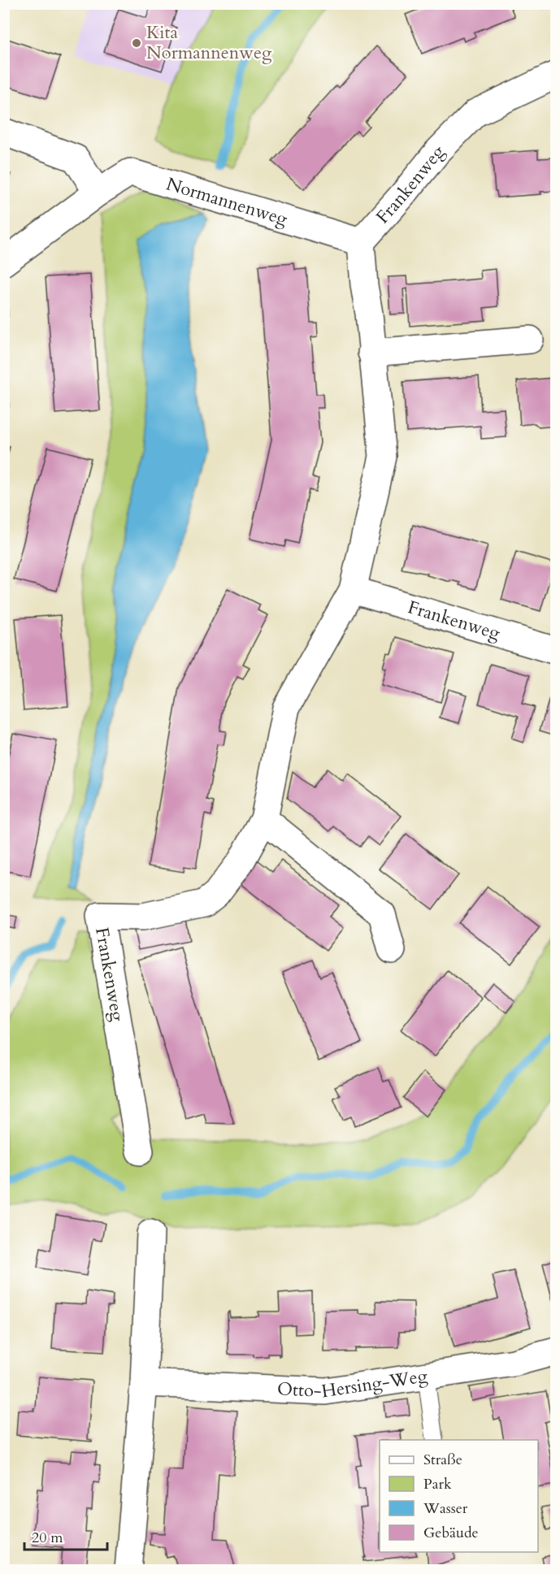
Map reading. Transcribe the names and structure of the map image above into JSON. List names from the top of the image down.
{
  "streets": {
    "street": ["Frankenweg", "Normannenweg", "Otto-Hersing-Weg"]
  },
  "crossings": [
    ["Frankenweg", "Normannenweg"]
  ],
  "places": ["Kita Normannenweg"],
  "legend": [
    "Straße",
    "Park",
    "Wasser",
    "Gebäude"
  ],
  "scale_bar": "20 m"
}
